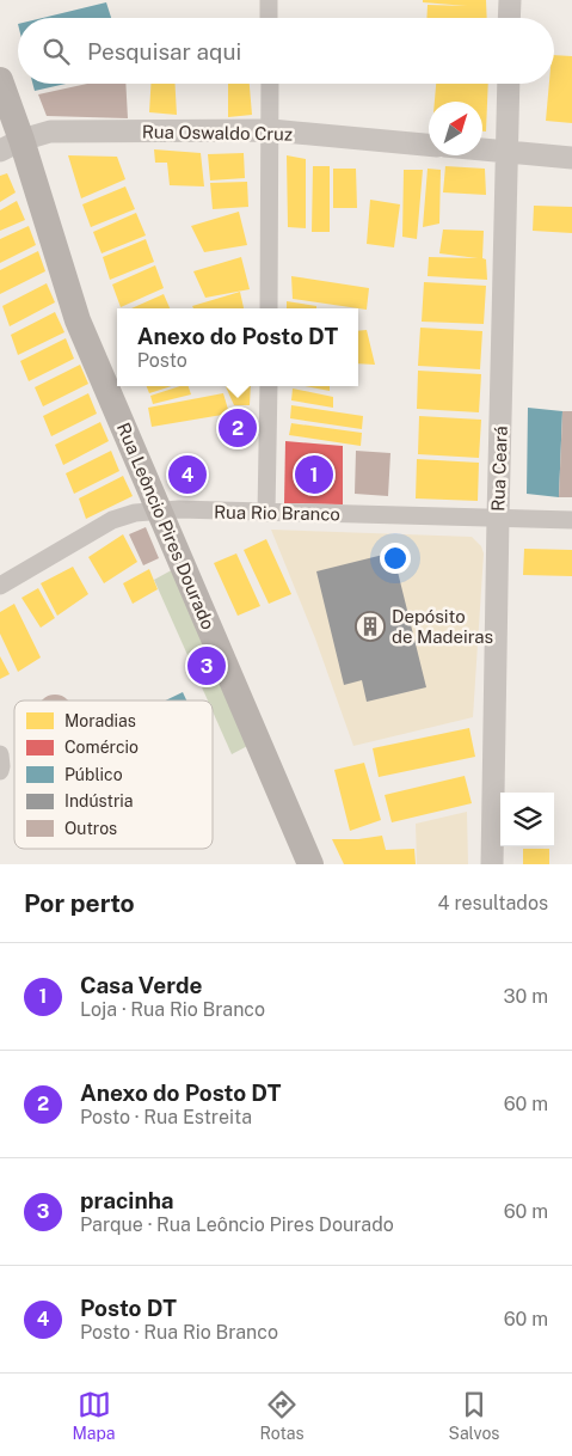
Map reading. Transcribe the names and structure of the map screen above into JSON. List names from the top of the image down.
{
  "streets": {
    "main road": ["Rua Leôncio Pires Dourado"],
    "street": ["Rua Oswaldo Cruz", "Rua Ceará", "Rua Rio Branco"]
  },
  "crossings": [
    ["Rua Oswaldo Cruz", "Rua Leôncio Pires Dourado"],
    ["Rua Ceará", "Rua Rio Branco"],
    ["Rua Rio Branco", "Rua Leôncio Pires Dourado"]
  ],
  "places": {
    "building": ["Depósito de Madeiras"]
  },
  "legend": [
    "Moradias",
    "Comércio",
    "Público",
    "Indústria",
    "Outros"
  ],
  "north": "top right",
  "page": {
    "search": "Pesquisar aqui",
    "popup": ["Anexo do Posto DT", "Posto"],
    "pins": [
      "2",
      "1",
      "4",
      "3"
    ],
    "heading": ["Por perto", "4 resultados"],
    "list": [
      {
        "mark": "1",
        "name": "Casa Verde",
        "note": "Loja · Rua Rio Branco",
        "value": "30 m"
      },
      {
        "mark": "2",
        "name": "Anexo do Posto DT",
        "note": "Posto · Rua Estreita",
        "value": "60 m"
      },
      {
        "mark": "3",
        "name": "pracinha",
        "note": "Parque · Rua Leôncio Pires Dourado",
        "value": "60 m"
      },
      {
        "mark": "4",
        "name": "Posto DT",
        "note": "Posto · Rua Rio Branco",
        "value": "60 m"
      }
    ],
    "nav": ["Mapa", "Rotas", "Salvos"]
  }
}
